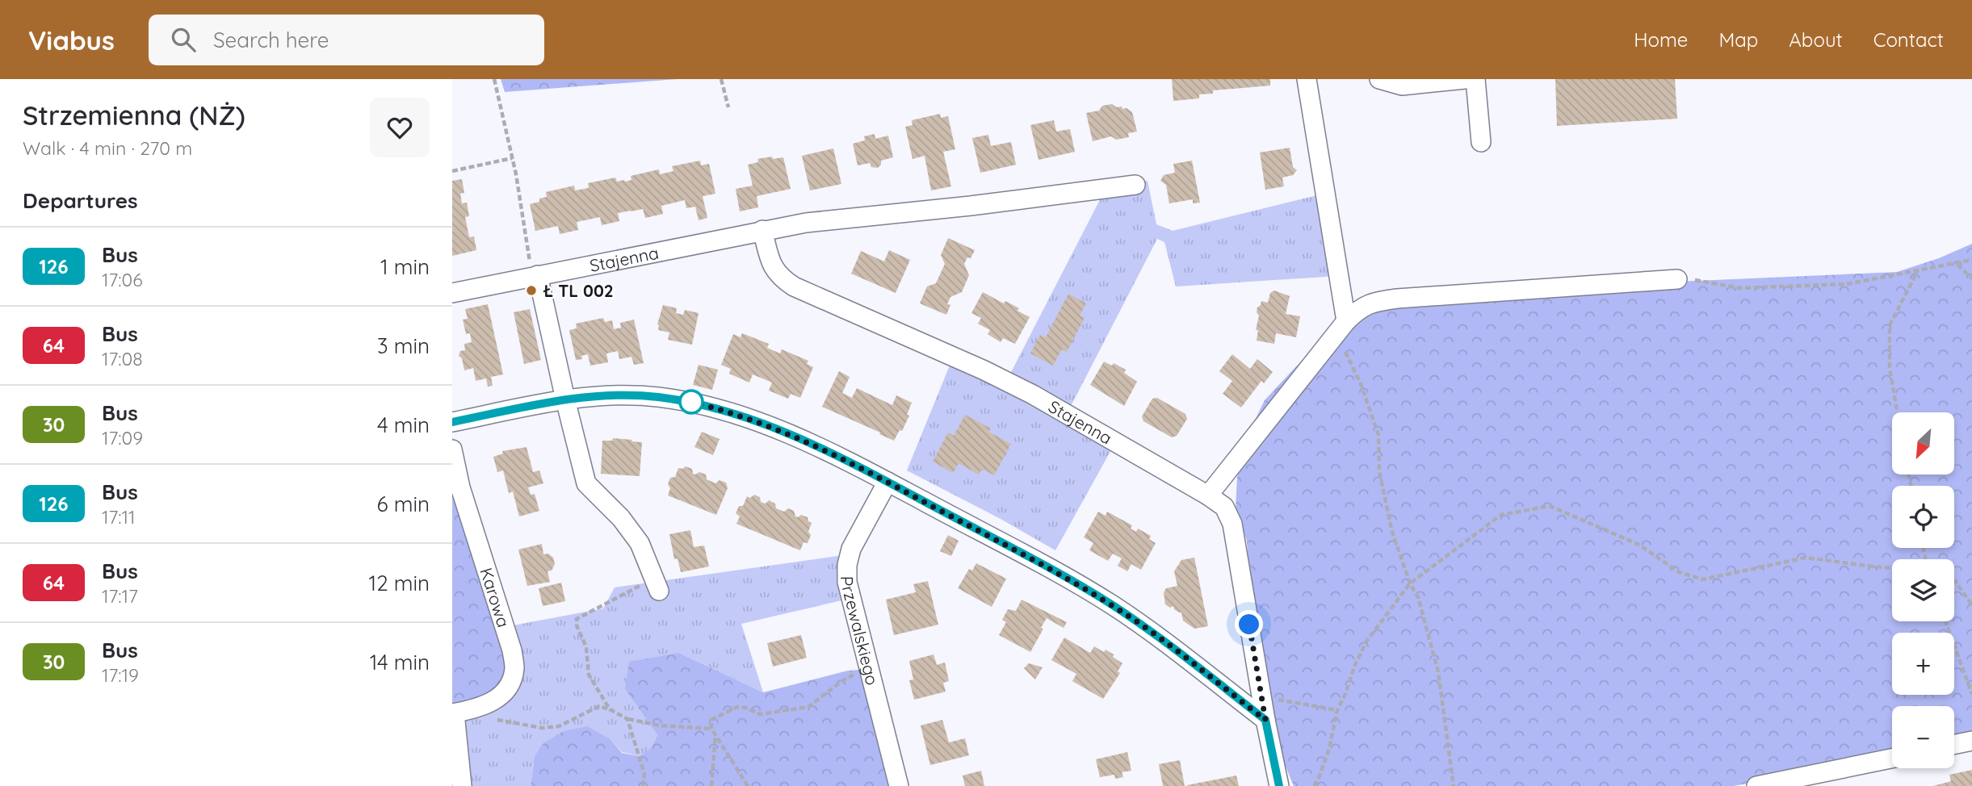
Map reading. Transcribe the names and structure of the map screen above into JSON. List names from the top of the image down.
{
  "streets": {
    "street": ["Stajenna", "Karowa", "Przewalskiego"]
  },
  "places": ["Ł TL 002"],
  "lines": ["bus line 126"],
  "north": "bottom left",
  "page": {
    "header": "Viabus",
    "search": "Search here",
    "nav": [
      "Home",
      "Map",
      "About",
      "Contact"
    ],
    "heading": [
      ["Strzemienna (NŻ)", "Walk · 4 min · 270 m"],
      "Departures"
    ],
    "list": [
      {
        "mark": "126",
        "name": "Bus",
        "note": "17:06",
        "value": "1 min"
      },
      {
        "mark": "64",
        "name": "Bus",
        "note": "17:08",
        "value": "3 min"
      },
      {
        "mark": "30",
        "name": "Bus",
        "note": "17:09",
        "value": "4 min"
      },
      {
        "mark": "126",
        "name": "Bus",
        "note": "17:11",
        "value": "6 min"
      },
      {
        "mark": "64",
        "name": "Bus",
        "note": "17:17",
        "value": "12 min"
      },
      {
        "mark": "30",
        "name": "Bus",
        "note": "17:19",
        "value": "14 min"
      }
    ],
    "map_buttons": ["+", "−"]
  }
}
